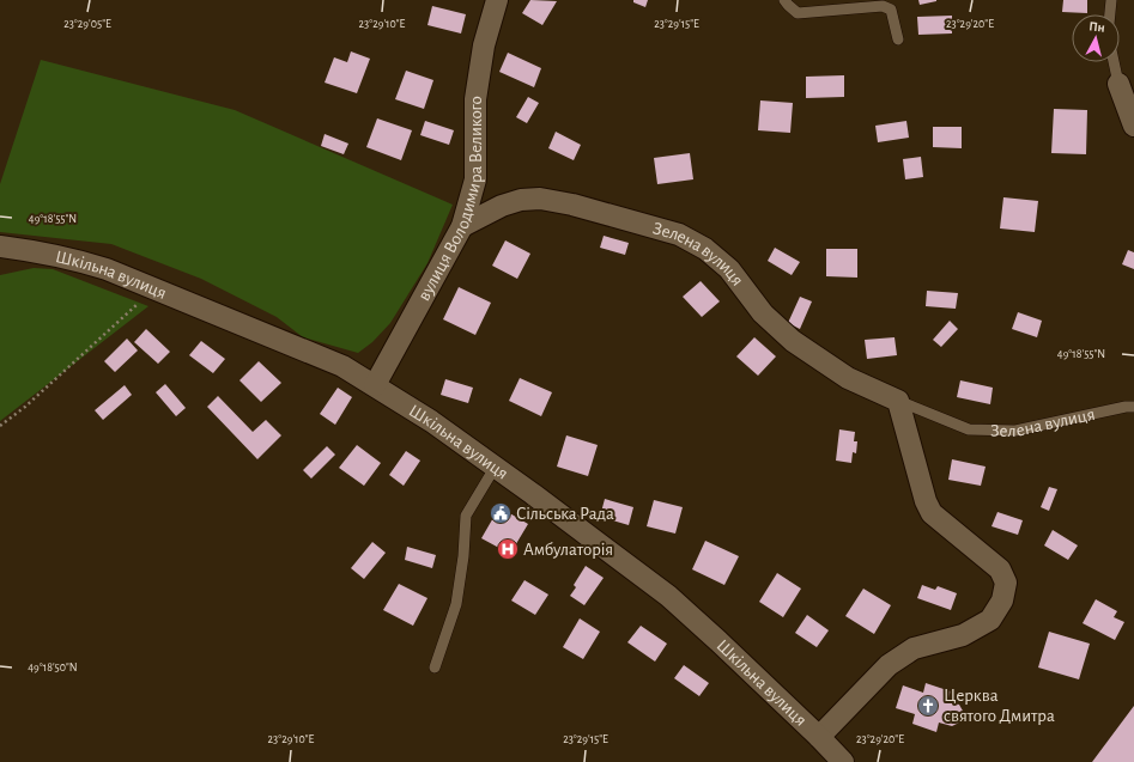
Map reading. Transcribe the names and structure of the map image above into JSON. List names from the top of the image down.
{
  "streets": {
    "street": ["вулиця Володимира Великого", "Зелена вулиця", "Шкільна вулиця"]
  },
  "crossings": [
    ["вулиця Володимира Великого", "Зелена вулиця"],
    ["вулиця Володимира Великого", "Шкільна вулиця"]
  ],
  "places": {
    "public building": ["Сільська Рада"],
    "hospital": ["Амбулаторія"],
    "church": ["Церква святого Дмитра"]
  },
  "north": "top",
  "coordinates": [
    "23°29'05\"E",
    "23°29'10\"E",
    "23°29'15\"E",
    "23°29'20\"E",
    "49°18'55\"N",
    "49°18'50\"N"
  ]
}
